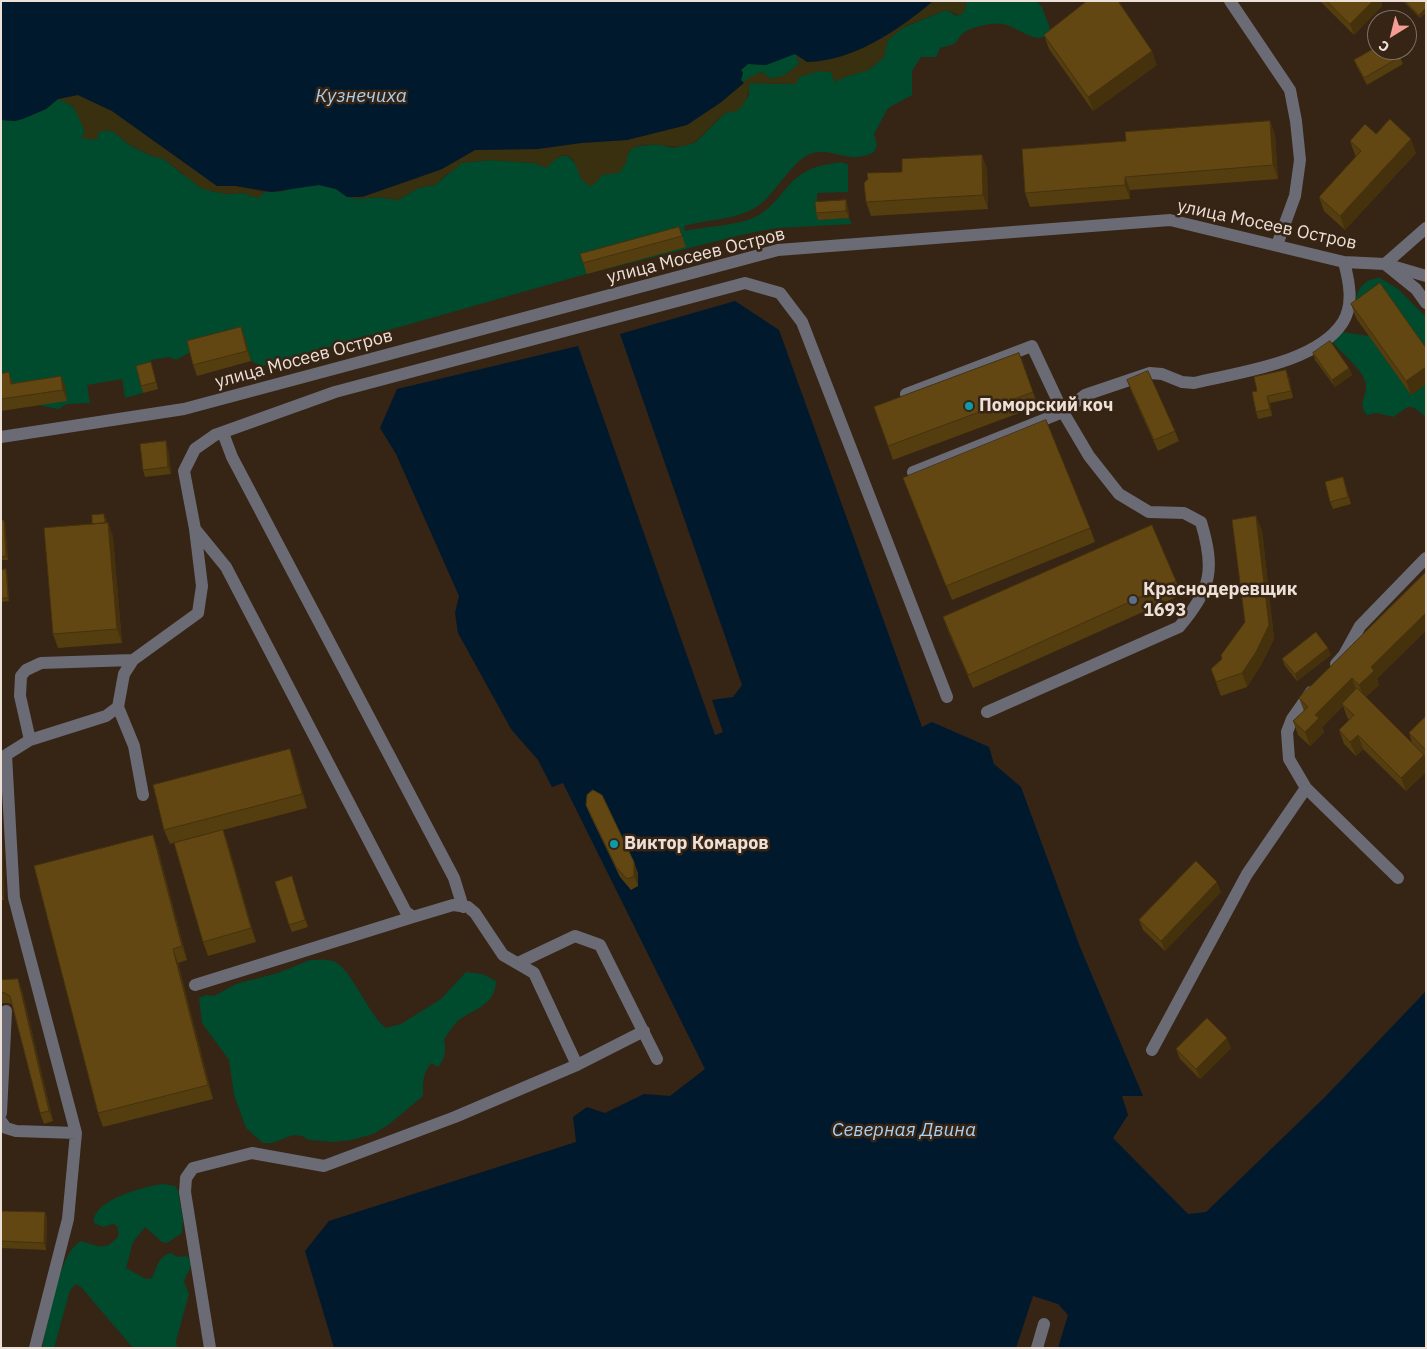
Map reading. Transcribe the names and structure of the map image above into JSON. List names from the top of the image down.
{
  "streets": {
    "street": ["улица Мосеев Остров"]
  },
  "water": ["Кузнечиха", "Северная Двина"],
  "places": ["Поморский коч", "Краснодеревщик 1693", "Виктор Комаров"],
  "north": "bottom left"
}
